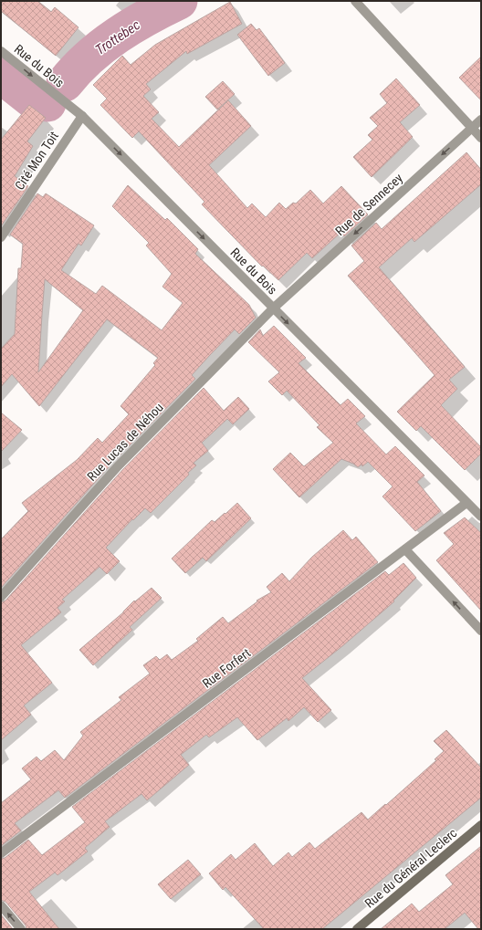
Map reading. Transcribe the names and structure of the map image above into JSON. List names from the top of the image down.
{
  "streets": {
    "main road": ["Rue du Général Leclerc"],
    "street": [
      "Rue du Bois",
      "Cité Mon Toit",
      "Rue de Sennecey",
      "Rue Lucas de Néhou",
      "Rue Forfert"
    ]
  },
  "crossings": [
    ["Rue du Bois", "Cité Mon Toit"],
    ["Rue du Bois", "Rue de Sennecey"],
    ["Rue du Bois", "Rue Lucas de Néhou"],
    ["Rue du Bois", "Rue Forfert"],
    ["Rue de Sennecey", "Rue Lucas de Néhou"]
  ],
  "one_way": ["Rue du Bois", "Rue de Sennecey"],
  "water": ["Trottebec"]
}
